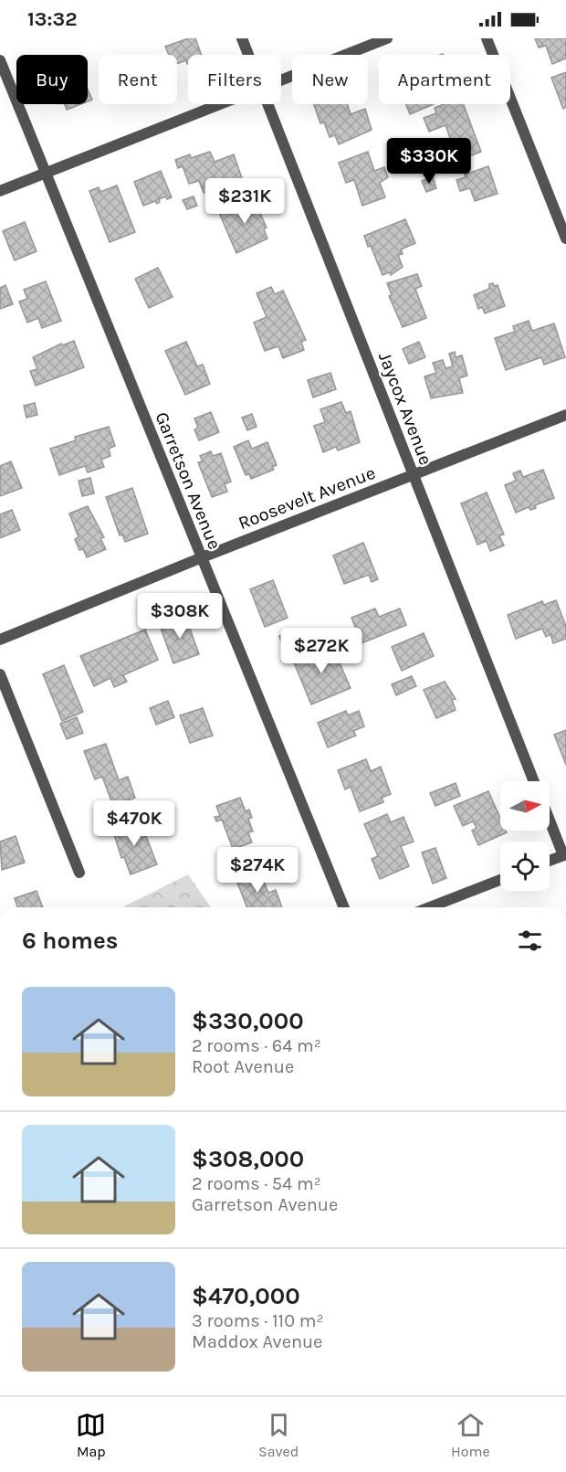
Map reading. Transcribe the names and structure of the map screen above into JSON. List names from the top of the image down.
{
  "streets": {
    "street": ["Jaycox Avenue", "Garretson Avenue", "Roosevelt Avenue"]
  },
  "crossings": [
    ["Jaycox Avenue", "Roosevelt Avenue"],
    ["Garretson Avenue", "Roosevelt Avenue"]
  ],
  "north": "right",
  "page": {
    "status": "13:32",
    "chip": [
      "Buy",
      "Rent",
      "Filters",
      "New",
      "Apartment"
    ],
    "price": [
      "$330K",
      "$231K",
      "$308K",
      "$272K",
      "$470K",
      "$274K"
    ],
    "heading": "6 homes",
    "list": [
      {
        "name": "$330,000",
        "note": "2 rooms · 64 m² · Root Avenue"
      },
      {
        "name": "$308,000",
        "note": "2 rooms · 54 m² · Garretson Avenue"
      },
      {
        "name": "$470,000",
        "note": "3 rooms · 110 m² · Maddox Avenue"
      }
    ],
    "tabs": ["Map", "Saved", "Home"]
  }
}
